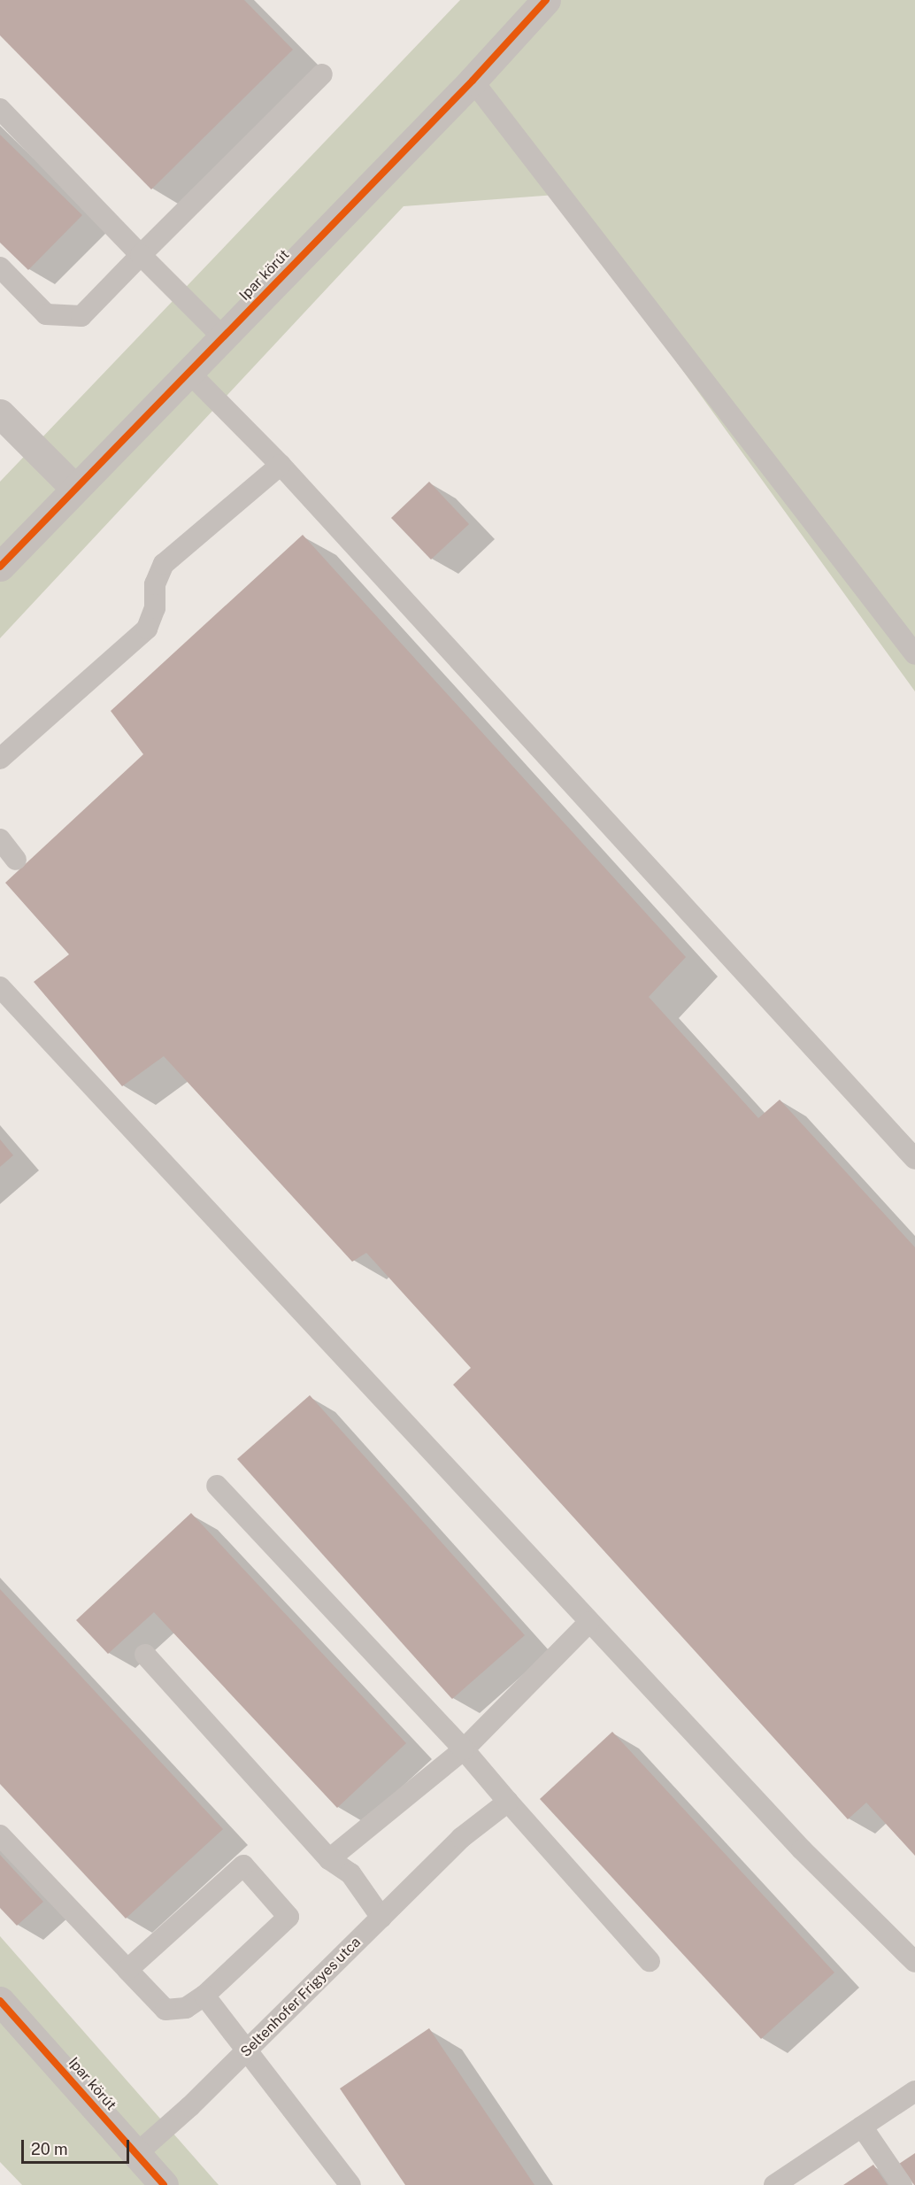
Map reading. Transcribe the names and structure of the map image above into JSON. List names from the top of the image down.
{
  "streets": {
    "street": ["Ipar körút"],
    "lane": ["Seltenhofer Frigyes utca"]
  },
  "crossings": [
    ["Ipar körút", "Seltenhofer Frigyes utca"]
  ],
  "scale_bar": "20 m"
}
